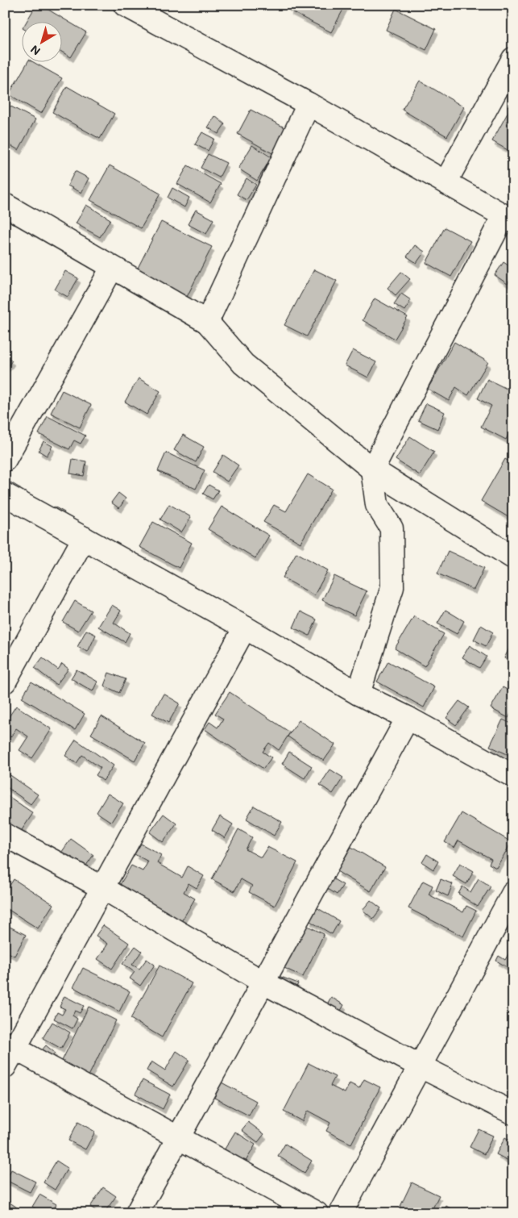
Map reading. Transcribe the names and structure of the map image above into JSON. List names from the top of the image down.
{
  "north": "bottom left"
}
